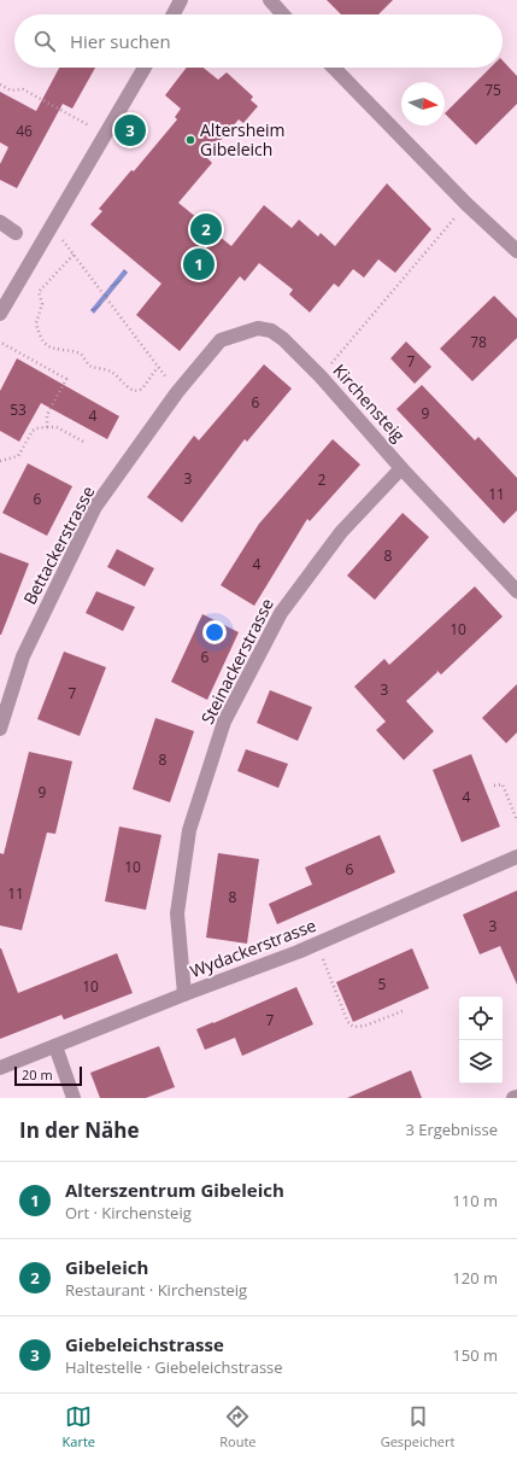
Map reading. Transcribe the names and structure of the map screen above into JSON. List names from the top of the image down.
{
  "streets": {
    "street": [
      "Kirchensteig",
      "Bettackerstrasse",
      "Steinackerstrasse",
      "Wydackerstrasse"
    ]
  },
  "crossings": [
    ["Kirchensteig", "Bettackerstrasse"],
    ["Kirchensteig", "Steinackerstrasse"],
    ["Steinackerstrasse", "Wydackerstrasse"]
  ],
  "places": ["Altersheim Gibeleich"],
  "house_numbers": [
    "75",
    "46",
    "78",
    "7",
    "6",
    "53",
    "9",
    "4",
    "3",
    "2",
    "11",
    "6",
    "8",
    "4",
    "10",
    "6",
    "3",
    "7",
    "8",
    "9",
    "4",
    "10",
    "6",
    "11",
    "8",
    "3",
    "5",
    "10",
    "7"
  ],
  "scale_bar": "20 m",
  "north": "right",
  "page": {
    "search": "Hier suchen",
    "pins": ["3", "2", "1"],
    "scale": "20 m",
    "heading": ["In der Nähe", "3 Ergebnisse"],
    "list": [
      {
        "mark": "1",
        "name": "Alterszentrum Gibeleich",
        "note": "Ort · Kirchensteig",
        "value": "110 m"
      },
      {
        "mark": "2",
        "name": "Gibeleich",
        "note": "Restaurant · Kirchensteig",
        "value": "120 m"
      },
      {
        "mark": "3",
        "name": "Giebeleichstrasse",
        "note": "Haltestelle · Giebeleichstrasse",
        "value": "150 m"
      }
    ],
    "nav": ["Karte", "Route", "Gespeichert"]
  }
}
